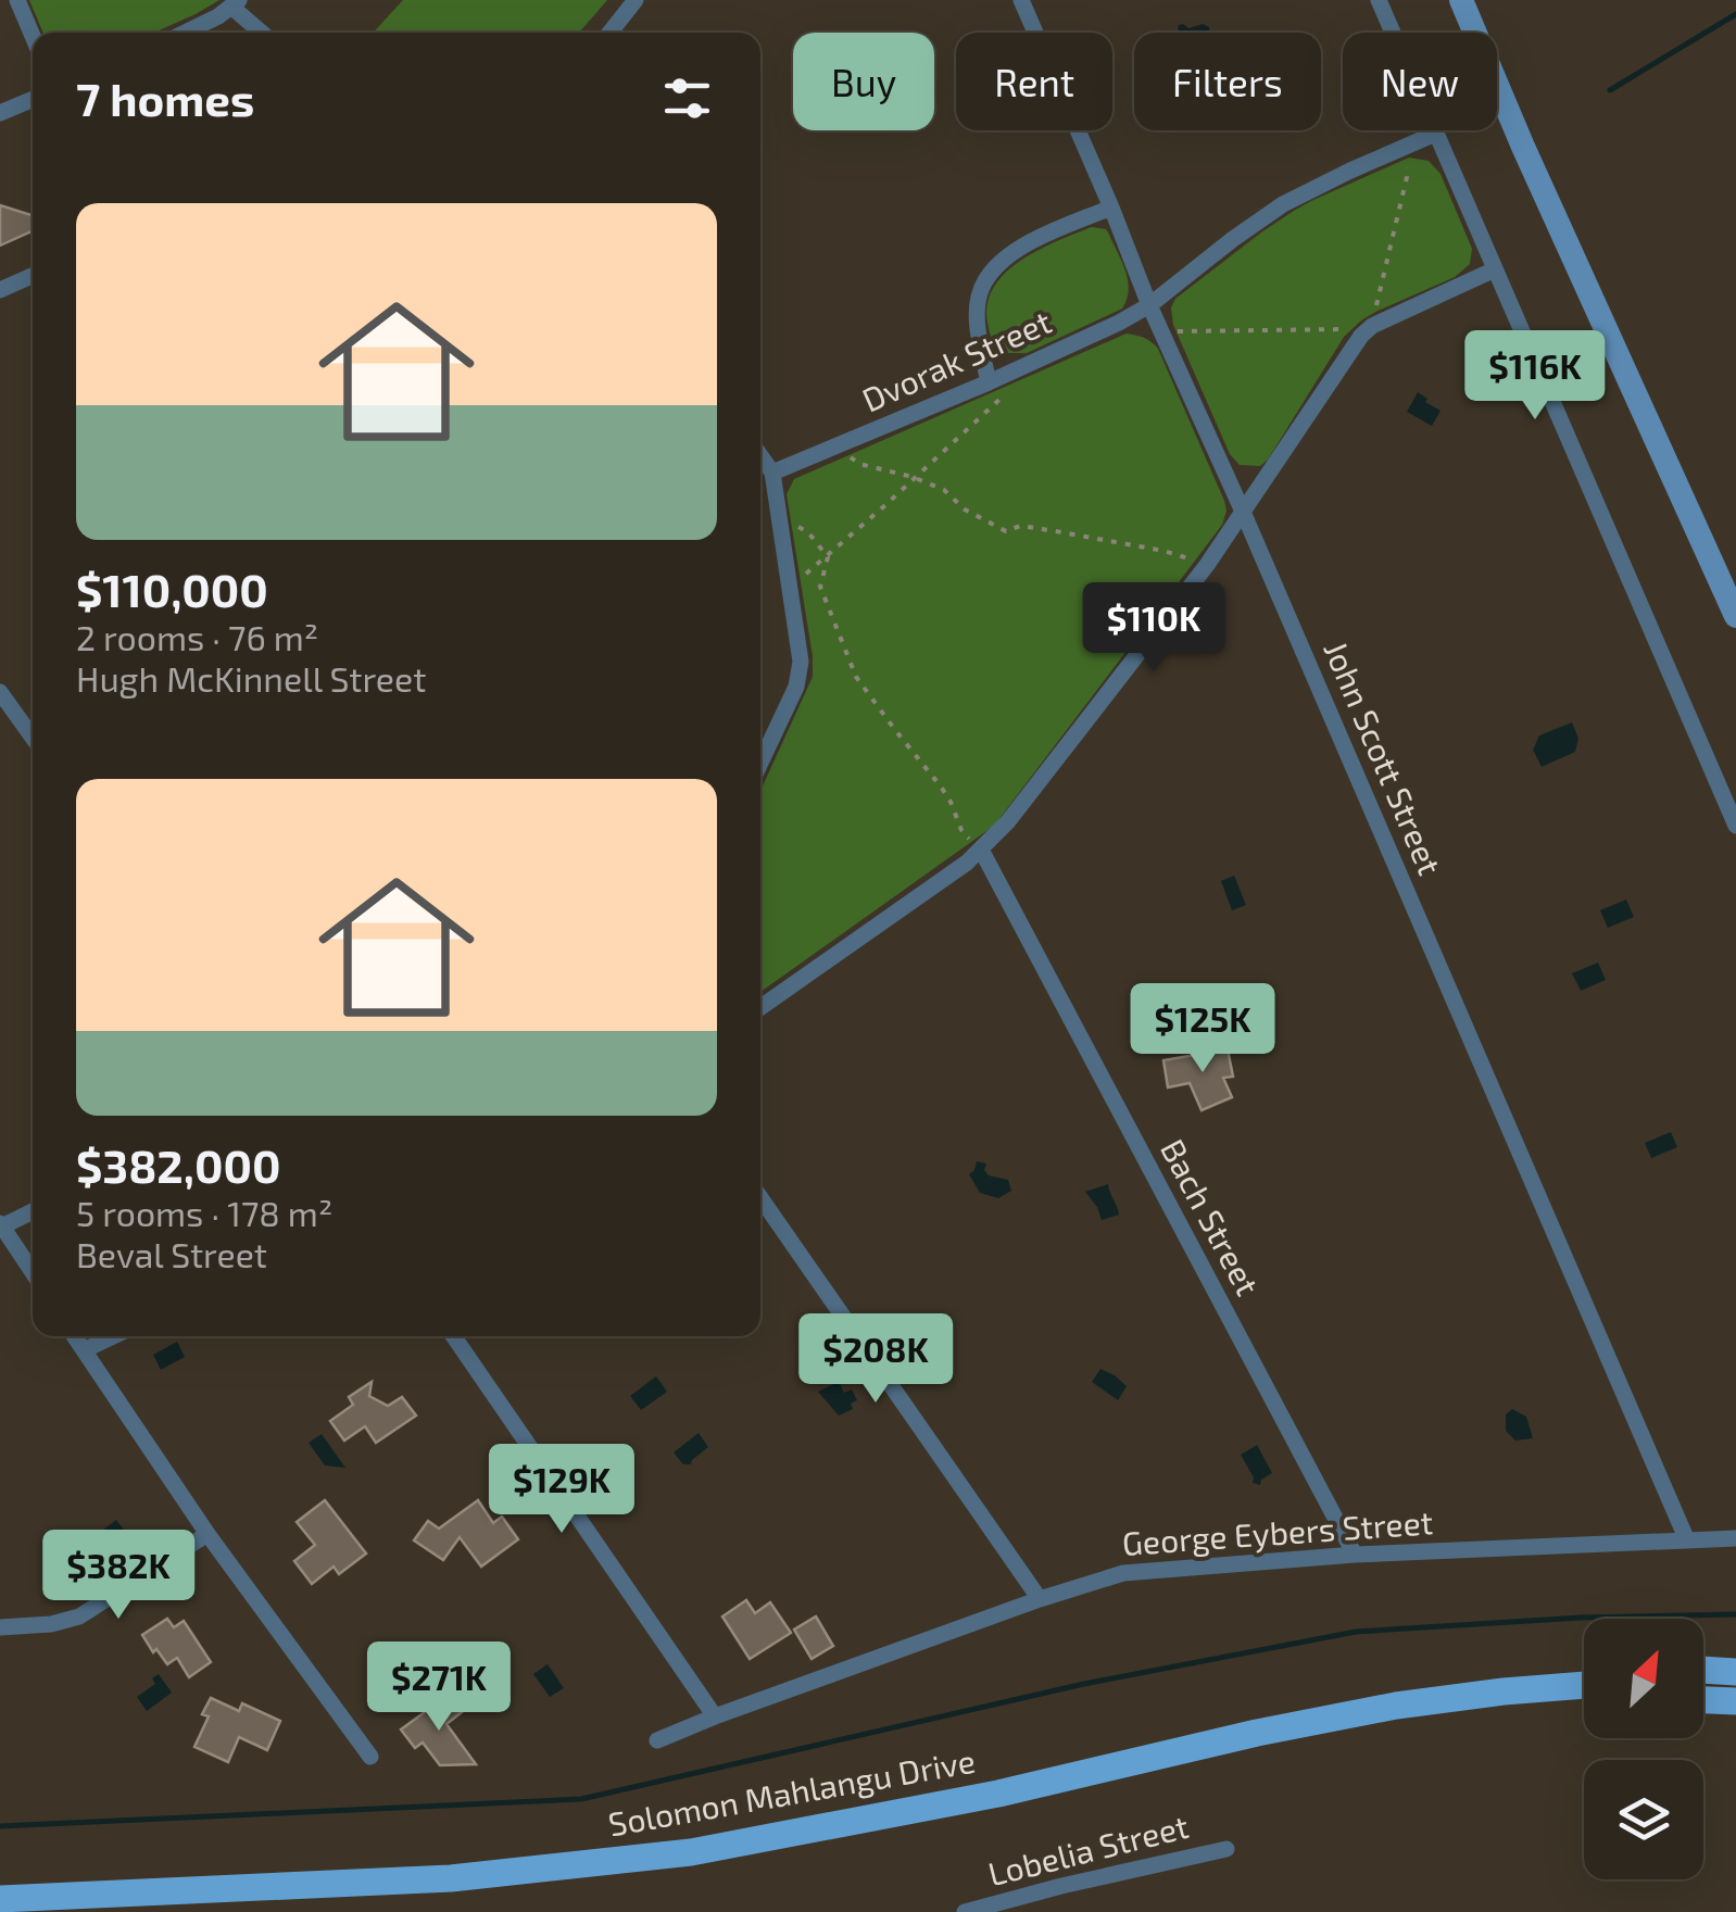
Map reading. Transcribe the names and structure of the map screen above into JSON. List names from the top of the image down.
{
  "streets": {
    "main road": ["Solomon Mahlangu Drive"],
    "street": [
      "Dvorak Street",
      "John Scott Street",
      "Bach Street",
      "George Eybers Street",
      "Lobelia Street"
    ]
  },
  "crossings": [
    ["Dvorak Street", "John Scott Street"],
    ["John Scott Street", "George Eybers Street"],
    ["Bach Street", "George Eybers Street"]
  ],
  "north": "top right",
  "page": {
    "chip": [
      "Buy",
      "Rent",
      "Filters",
      "New"
    ],
    "heading": "7 homes",
    "list": [
      {
        "name": "$110,000",
        "note": "2 rooms · 76 m² · Hugh McKinnell Street"
      },
      {
        "name": "$382,000",
        "note": "5 rooms · 178 m² · Beval Street"
      }
    ],
    "price": [
      "$116K",
      "$110K",
      "$125K",
      "$208K",
      "$129K",
      "$382K",
      "$271K"
    ]
  }
}
